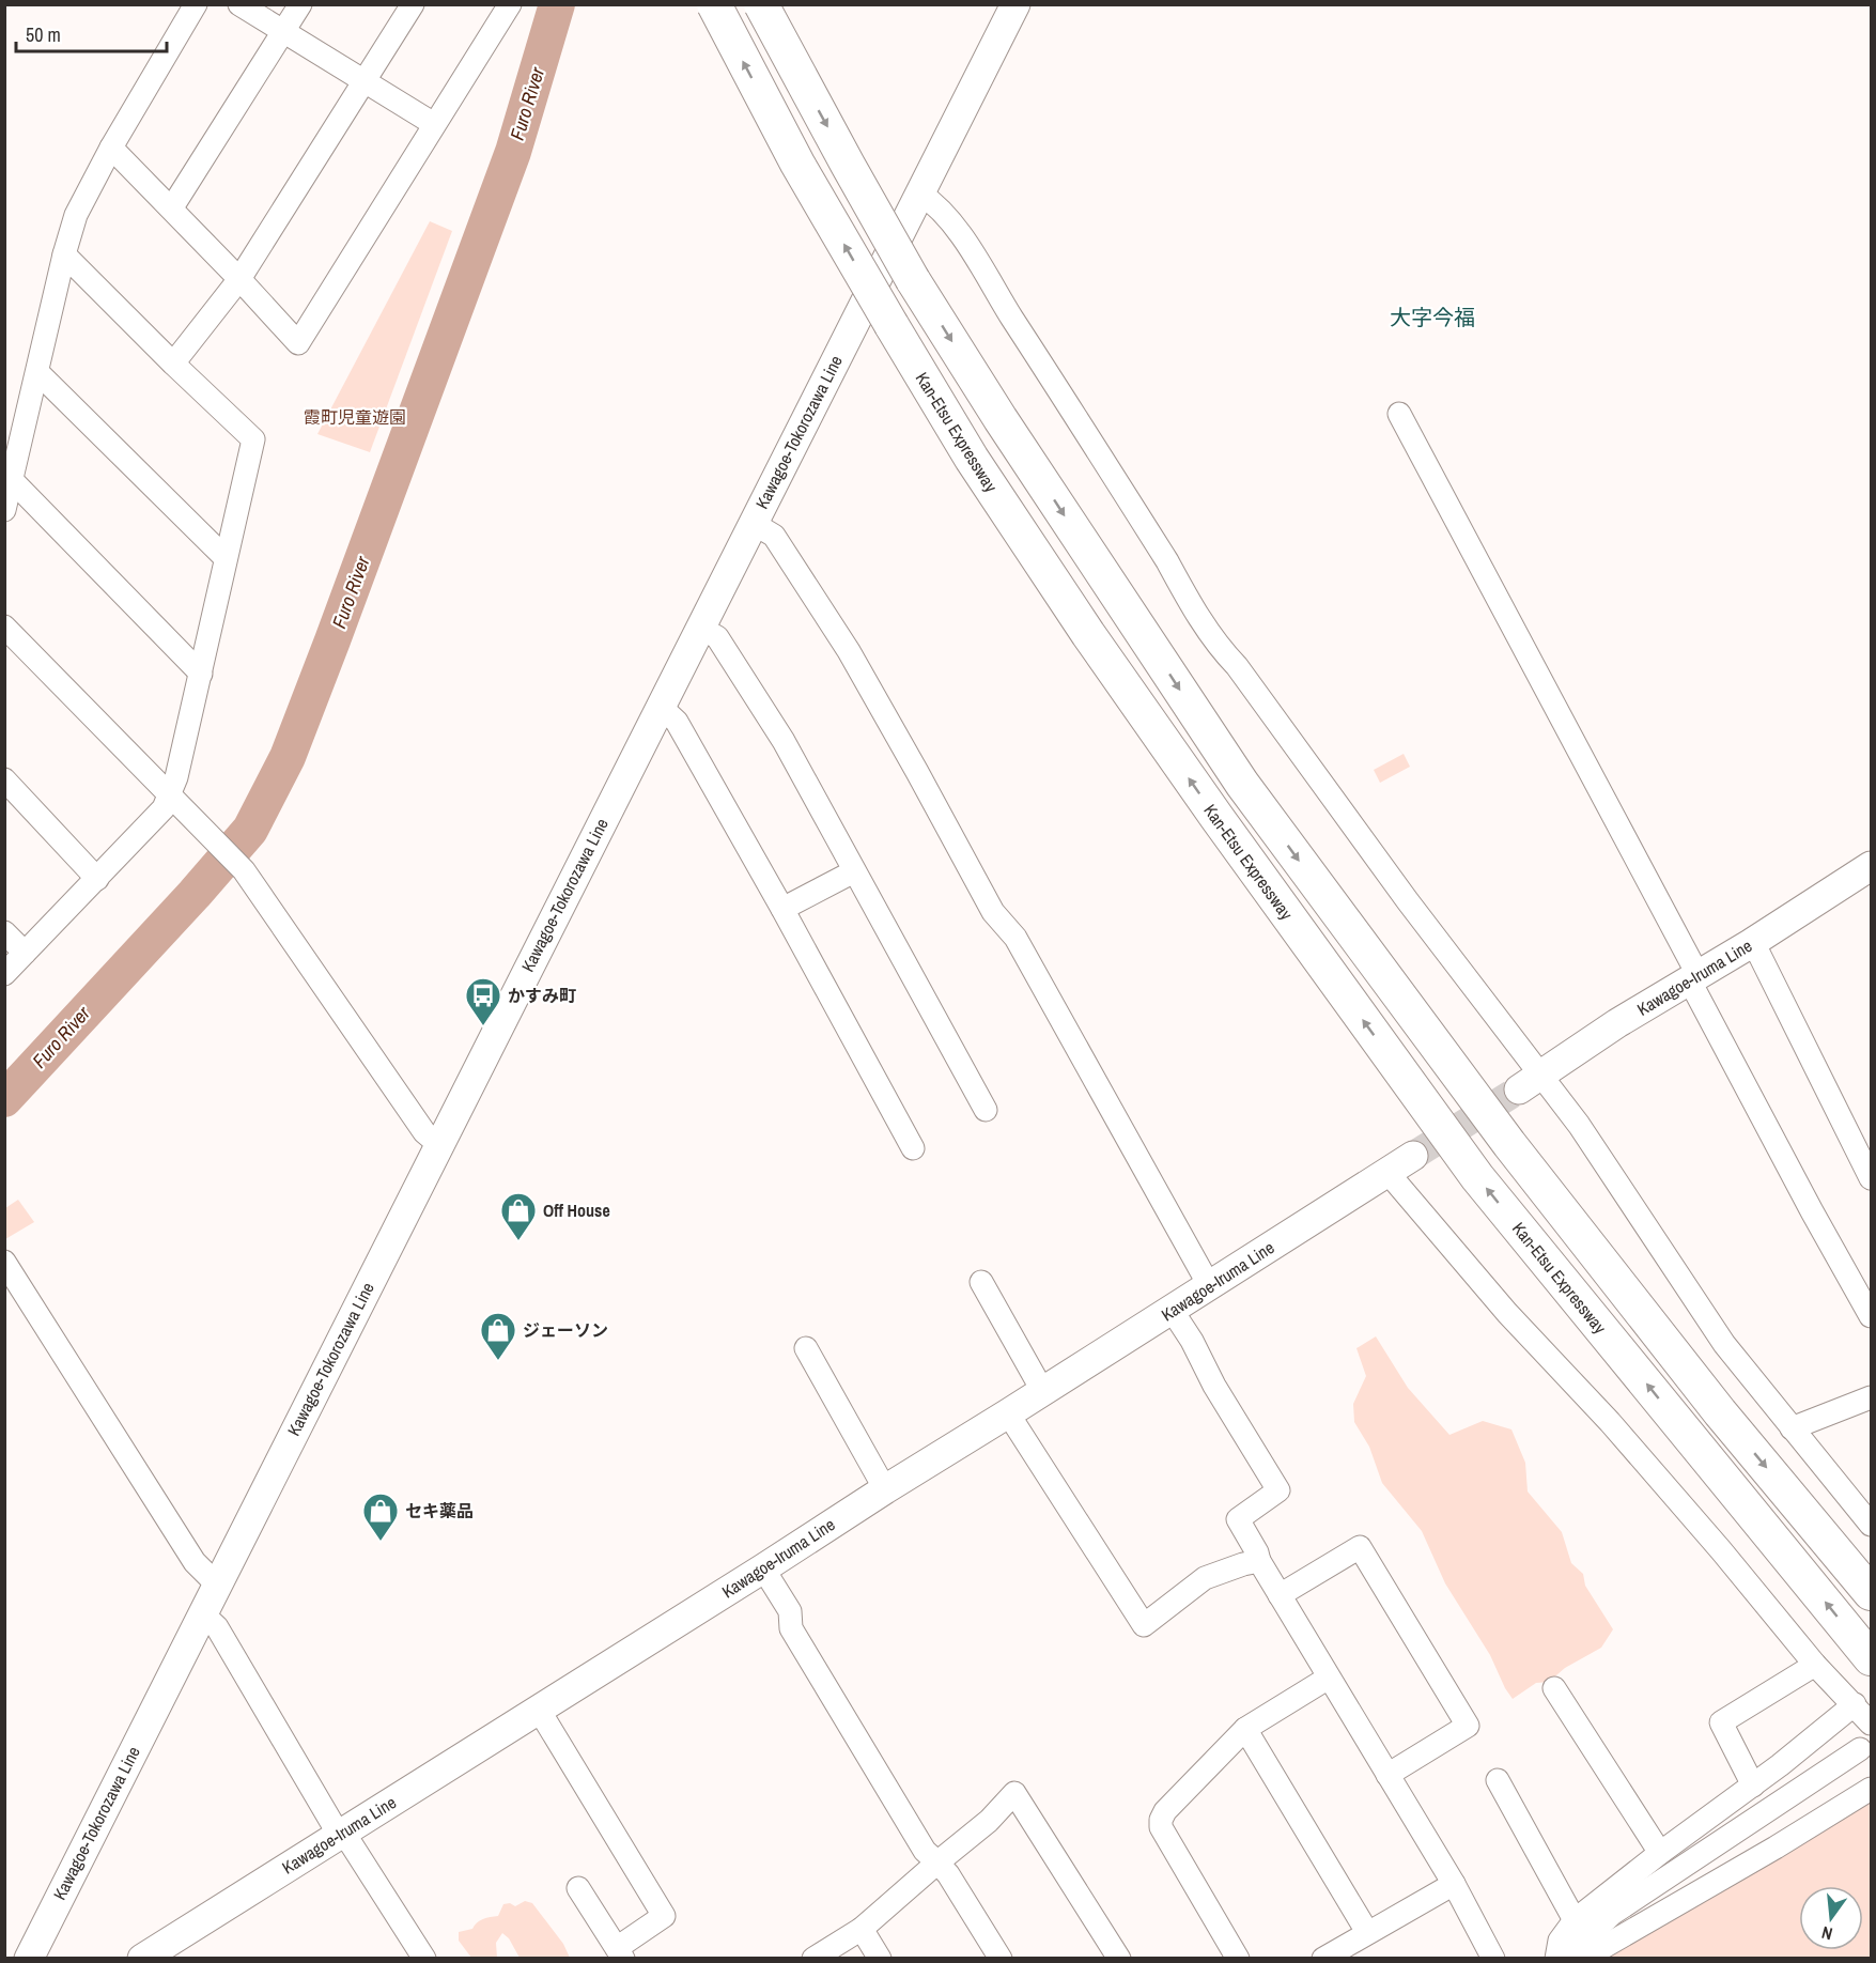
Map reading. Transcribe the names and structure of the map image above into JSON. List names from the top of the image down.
{
  "streets": {
    "highway": ["Kan-Etsu Expressway"],
    "main road": ["Kawagoe-Tokorozawa Line", "Kawagoe-Iruma Line"]
  },
  "districts": ["大字今福"],
  "water": ["Furo River"],
  "parks": ["霞町児童遊園"],
  "places": {
    "bus stop": ["かすみ町"],
    "shop": ["Off House", "ジェーソン", "セキ薬品"]
  },
  "scale_bar": "50 m",
  "north": "bottom"
}
